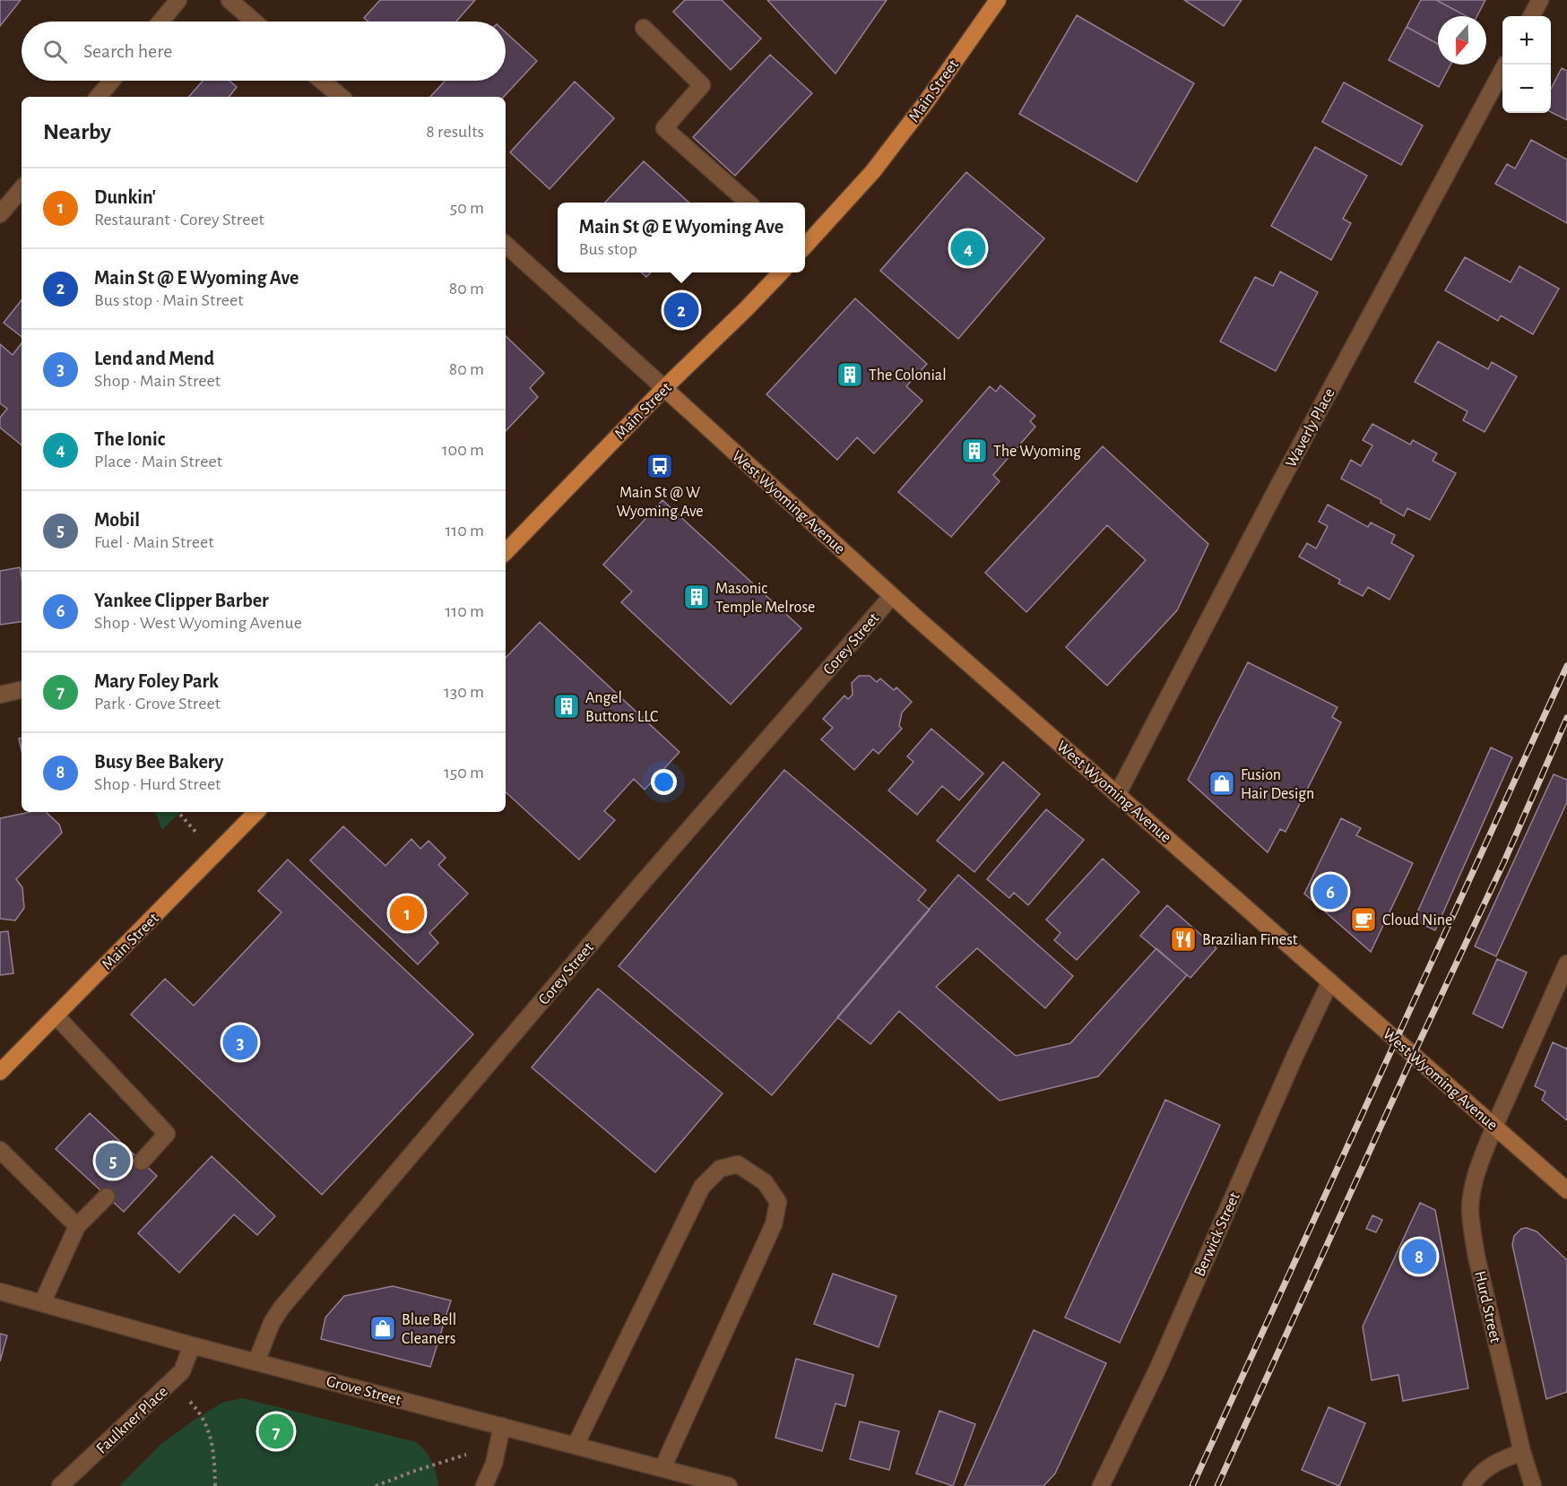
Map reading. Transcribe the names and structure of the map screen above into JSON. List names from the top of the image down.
{
  "streets": {
    "main road": ["Main Street", "West Wyoming Avenue"],
    "street": [
      "Waverly Place",
      "Corey Street",
      "Berwick Street",
      "Hurd Street",
      "Grove Street",
      "Faulkner Place"
    ]
  },
  "crossings": [
    ["Main Street", "West Wyoming Avenue"],
    ["Waverly Place", "West Wyoming Avenue"],
    ["West Wyoming Avenue", "Corey Street"],
    ["West Wyoming Avenue", "Berwick Street"],
    ["West Wyoming Avenue", "Hurd Street"],
    ["Corey Street", "Grove Street"],
    ["Grove Street", "Faulkner Place"]
  ],
  "places": {
    "building": [
      "The Colonial",
      "The Wyoming",
      "Masonic Temple Melrose",
      "Angel Buttons LLC"
    ],
    "bus stop": ["Main St @ W Wyoming Ave"],
    "shop": ["Fusion Hair Design", "Blue Bell Cleaners"],
    "cafe": ["Cloud Nine"],
    "restaurant": ["Brazilian Finest"]
  },
  "north": "bottom",
  "page": {
    "map_buttons": ["+", "−"],
    "search": "Search here",
    "heading": ["Nearby", "8 results"],
    "list": [
      {
        "mark": "1",
        "name": "Dunkin'",
        "note": "Restaurant · Corey Street",
        "value": "50 m"
      },
      {
        "mark": "2",
        "name": "Main St @ E Wyoming Ave",
        "note": "Bus stop · Main Street",
        "value": "80 m"
      },
      {
        "mark": "3",
        "name": "Lend and Mend",
        "note": "Shop · Main Street",
        "value": "80 m"
      },
      {
        "mark": "4",
        "name": "The Ionic",
        "note": "Place · Main Street",
        "value": "100 m"
      },
      {
        "mark": "5",
        "name": "Mobil",
        "note": "Fuel · Main Street",
        "value": "110 m"
      },
      {
        "mark": "6",
        "name": "Yankee Clipper Barber",
        "note": "Shop · West Wyoming Avenue",
        "value": "110 m"
      },
      {
        "mark": "7",
        "name": "Mary Foley Park",
        "note": "Park · Grove Street",
        "value": "130 m"
      },
      {
        "mark": "8",
        "name": "Busy Bee Bakery",
        "note": "Shop · Hurd Street",
        "value": "150 m"
      }
    ],
    "popup": ["Main St @ E Wyoming Ave", "Bus stop"],
    "pins": [
      "4",
      "2",
      "6",
      "1",
      "3",
      "5",
      "8",
      "7"
    ]
  }
}
